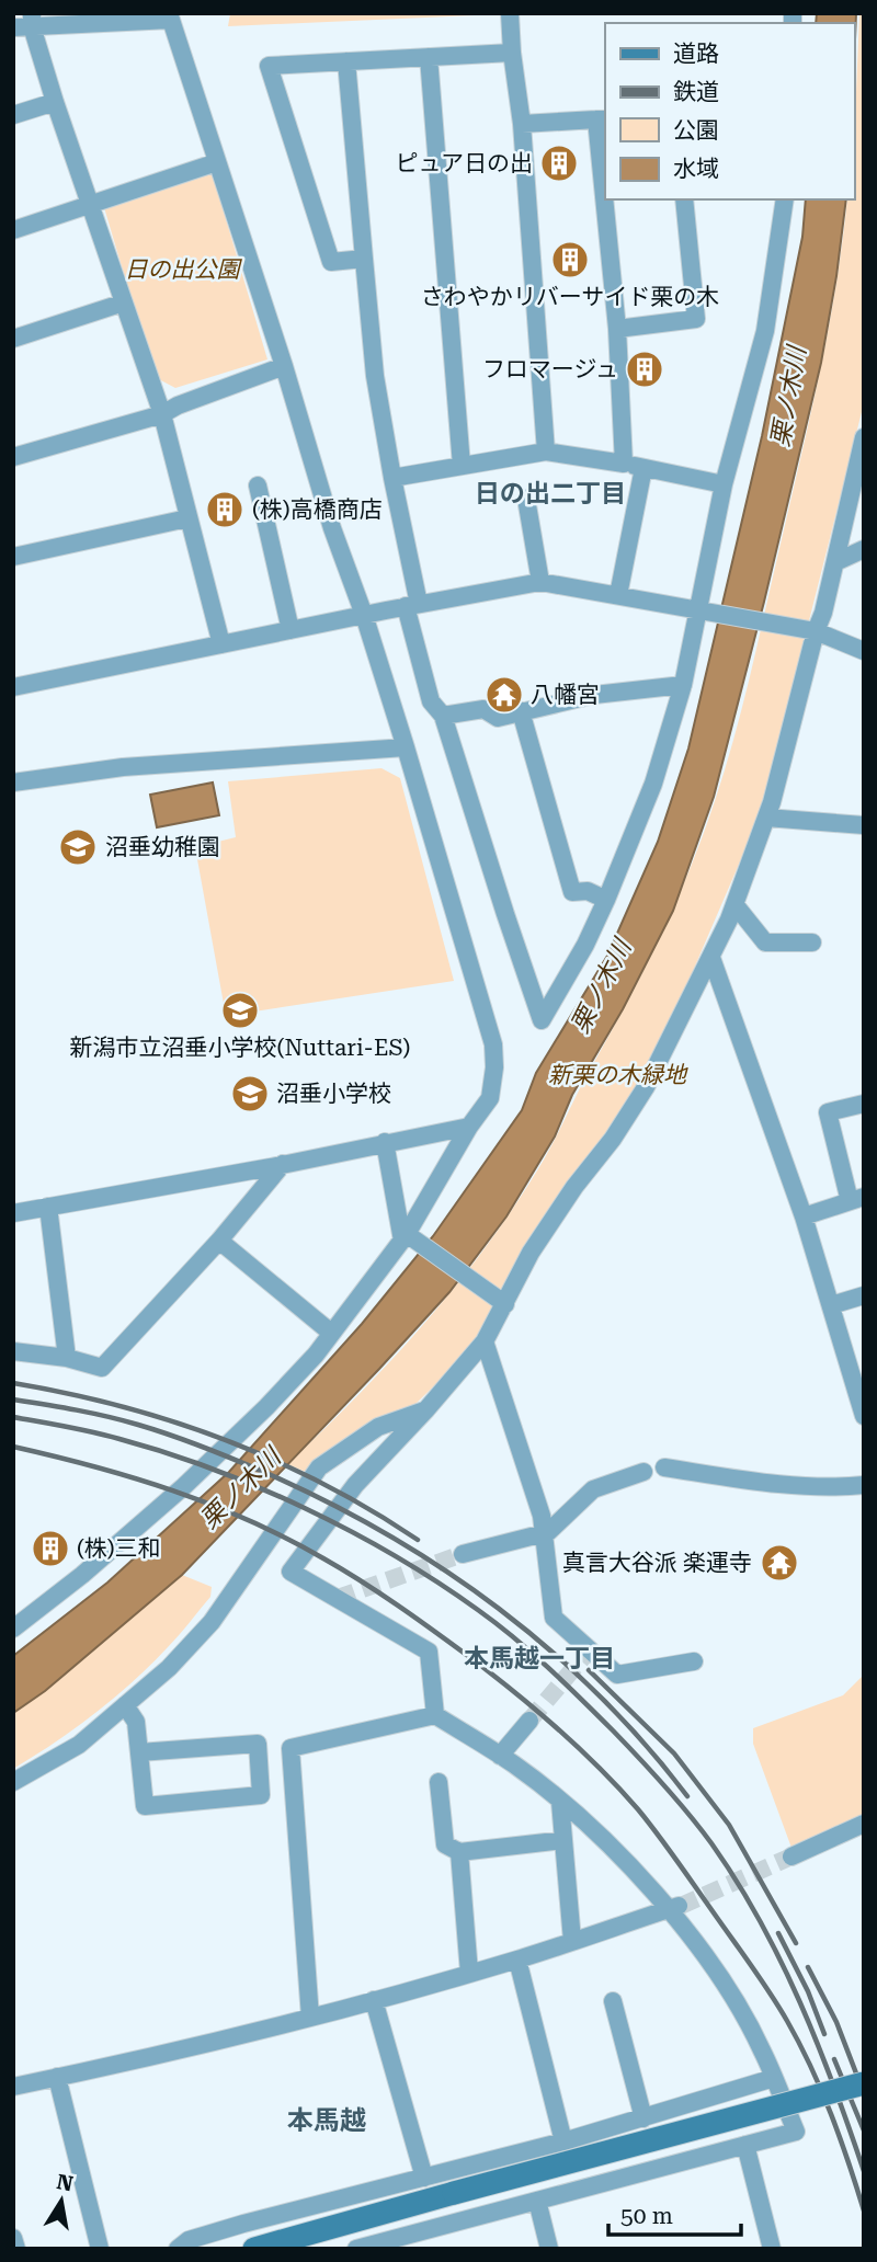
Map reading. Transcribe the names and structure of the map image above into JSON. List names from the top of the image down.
{
  "districts": ["日の出二丁目", "本馬越一丁目", "本馬越"],
  "water": ["栗ノ木川"],
  "parks": ["日の出公園", "新栗の木緑地"],
  "places": {
    "building": [
      "ピュア日の出",
      "さわやかリバーサイド栗の木",
      "フロマージュ",
      "(株)高橋商店",
      "(株)三和"
    ],
    "temple": ["八幡宮", "真言大谷派 楽運寺"],
    "school or university": ["沼垂幼稚園", "新潟市立沼垂小学校(Nuttari-ES)", "沼垂小学校"]
  },
  "legend": [
    "道路",
    "鉄道",
    "公園",
    "水域"
  ],
  "scale_bar": "50 m",
  "north": "top"
}
